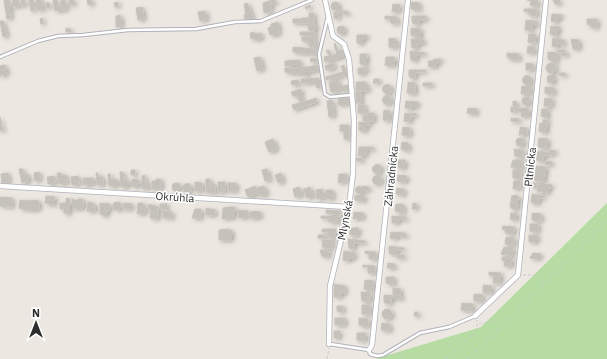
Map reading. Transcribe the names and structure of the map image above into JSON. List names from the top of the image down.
{
  "streets": {
    "street": [
      "Pltnícka",
      "Záhradnícka",
      "Okrúhla",
      "Mlynská"
    ]
  },
  "crossings": [
    ["Okrúhla", "Mlynská"]
  ],
  "north": "top"
}
